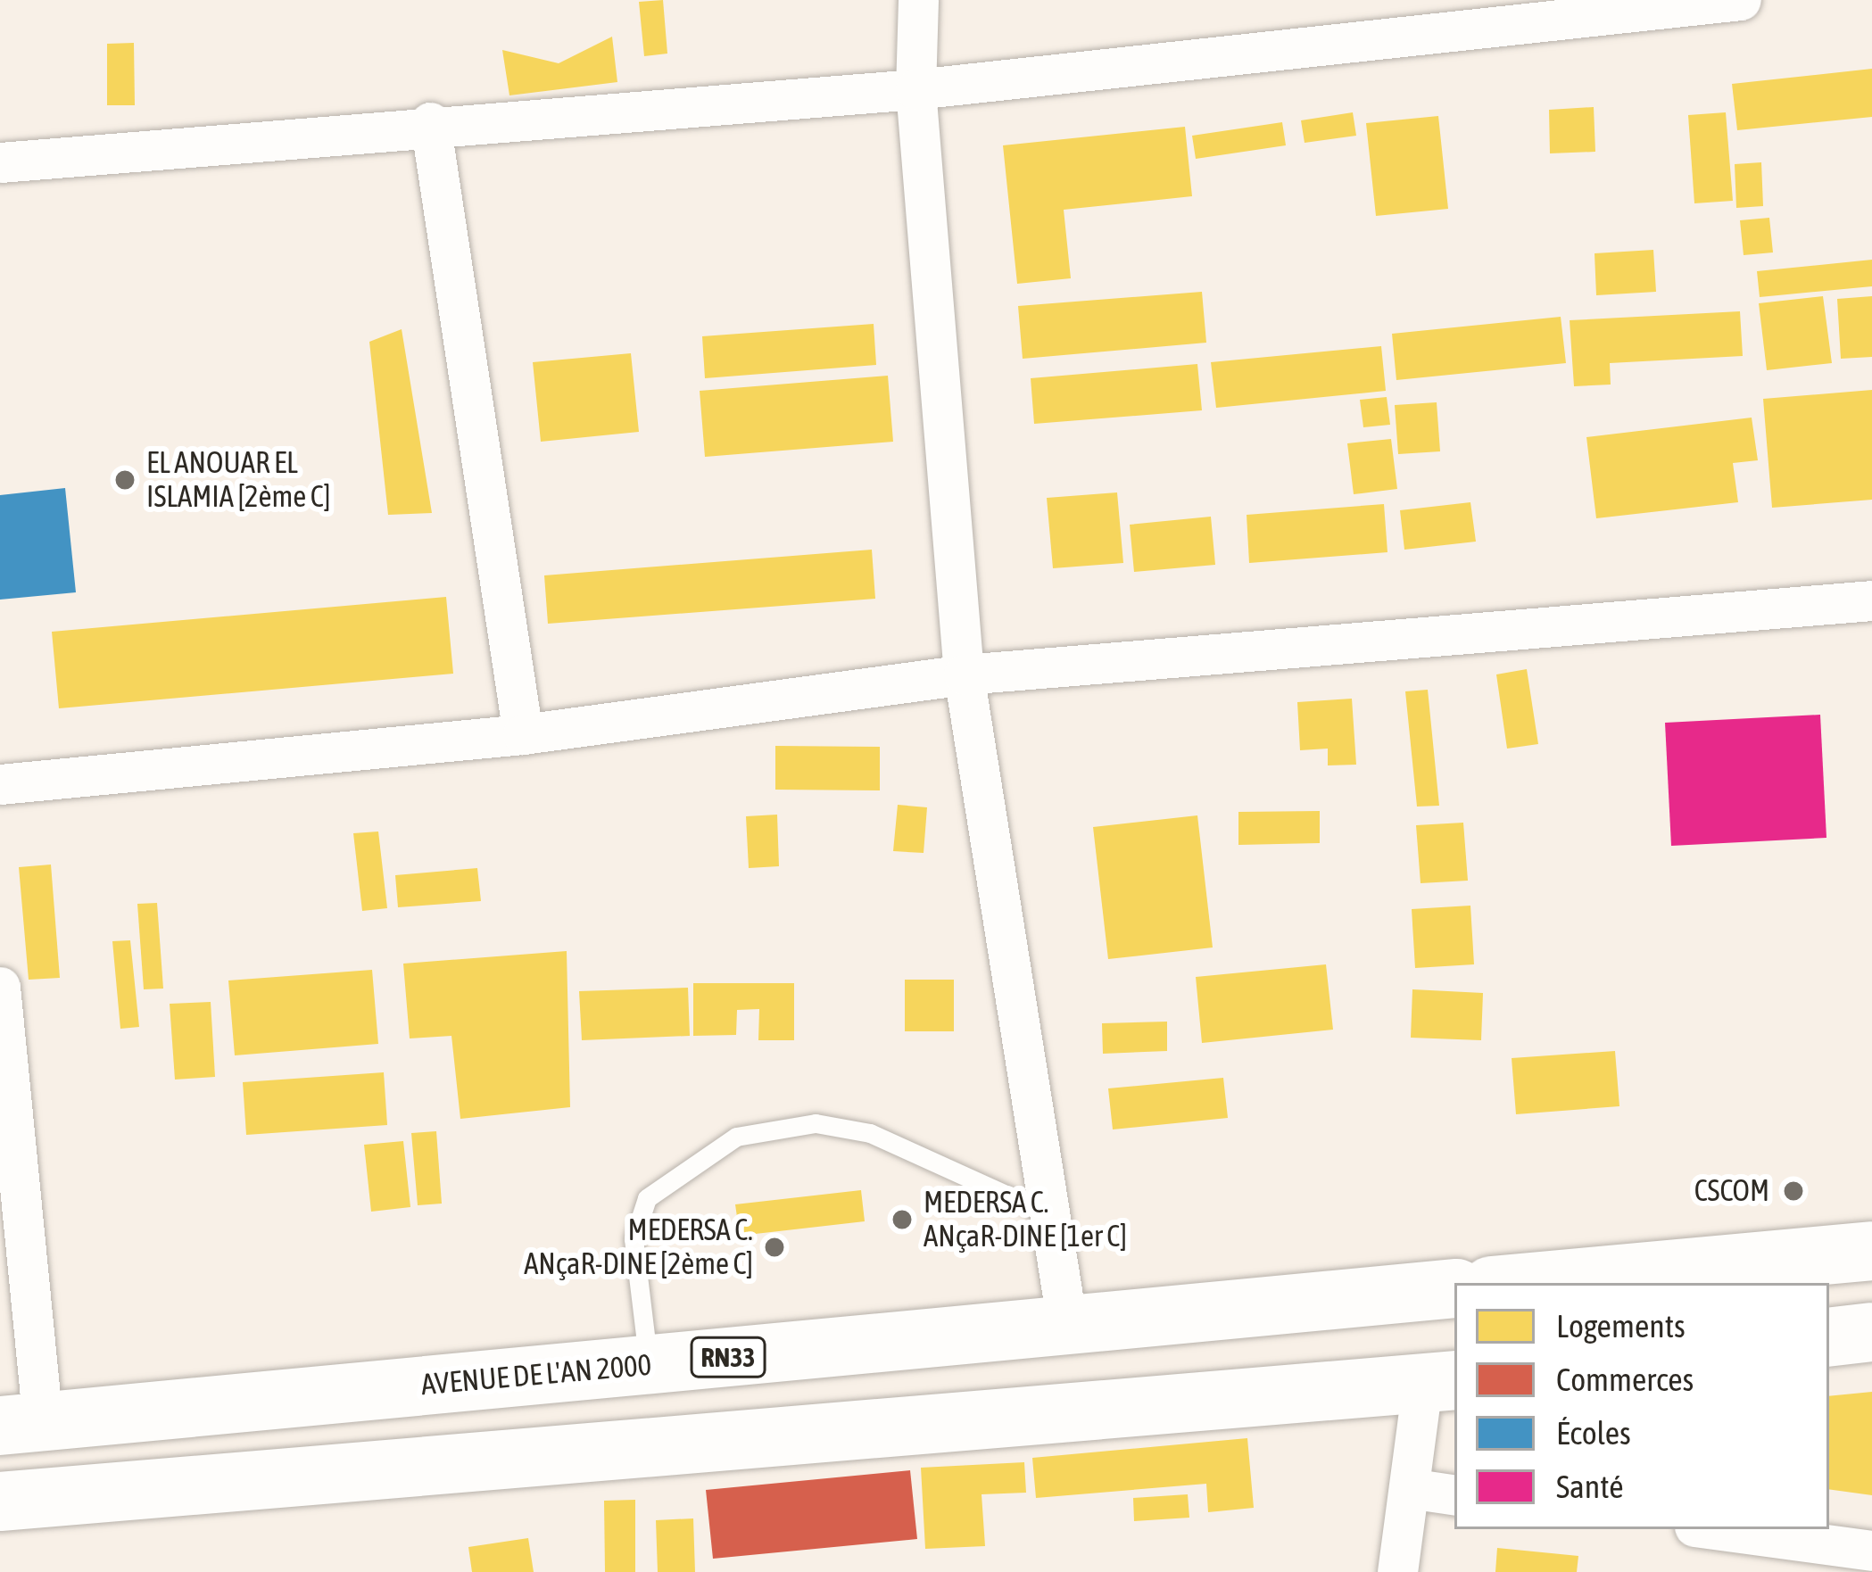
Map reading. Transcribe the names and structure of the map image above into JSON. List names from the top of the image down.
{
  "streets": {
    "main road": ["RN33", "AVENUE DE L'AN 2000"]
  },
  "places": [
    "EL ANOUAR EL ISLAMIA [2ème C]",
    "CSCOM",
    "MEDERSA C. ANçaR-DINE [1er C]",
    "MEDERSA C. ANçaR-DINE [2ème C]"
  ],
  "legend": [
    "Logements",
    "Commerces",
    "Écoles",
    "Santé"
  ]
}
